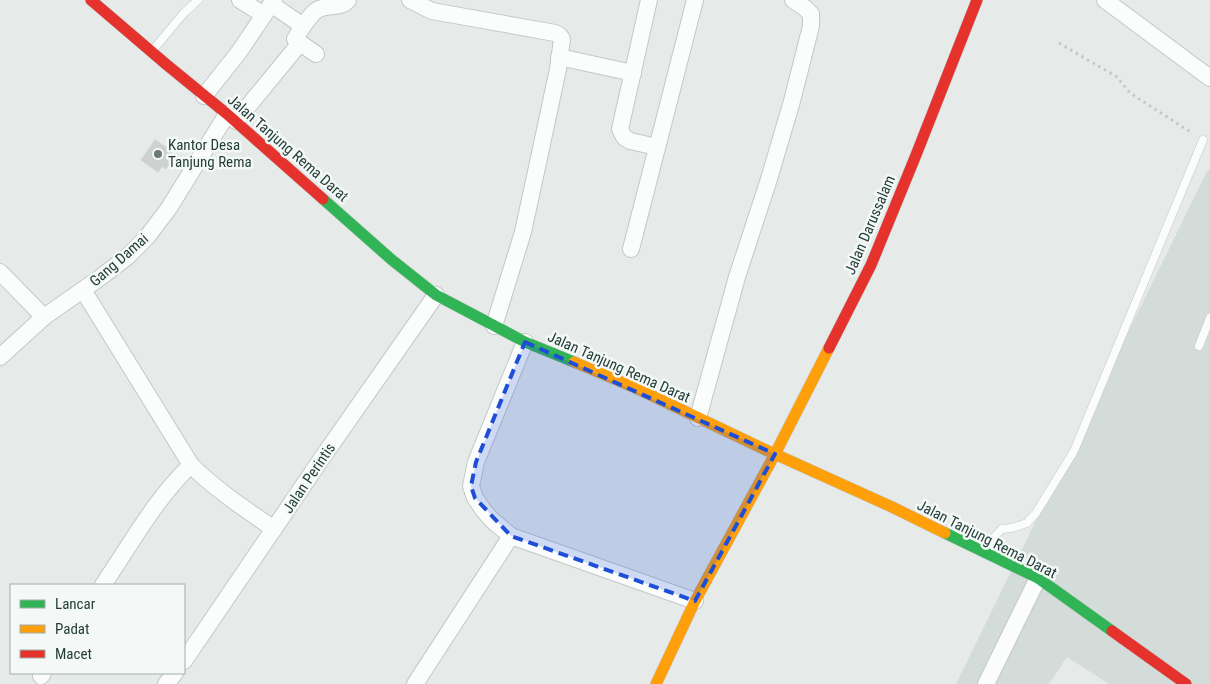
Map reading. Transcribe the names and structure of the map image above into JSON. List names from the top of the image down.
{
  "streets": {
    "street": [
      "Jalan Tanjung Rema Darat",
      "Jalan Darussalam",
      "Gang Damai",
      "Jalan Perintis"
    ]
  },
  "crossings": [
    ["Jalan Tanjung Rema Darat", "Jalan Darussalam"],
    ["Jalan Tanjung Rema Darat", "Gang Damai"],
    ["Jalan Tanjung Rema Darat", "Jalan Perintis"]
  ],
  "places": ["Kantor Desa Tanjung Rema"],
  "legend": ["Lancar", "Padat", "Macet"]
}
